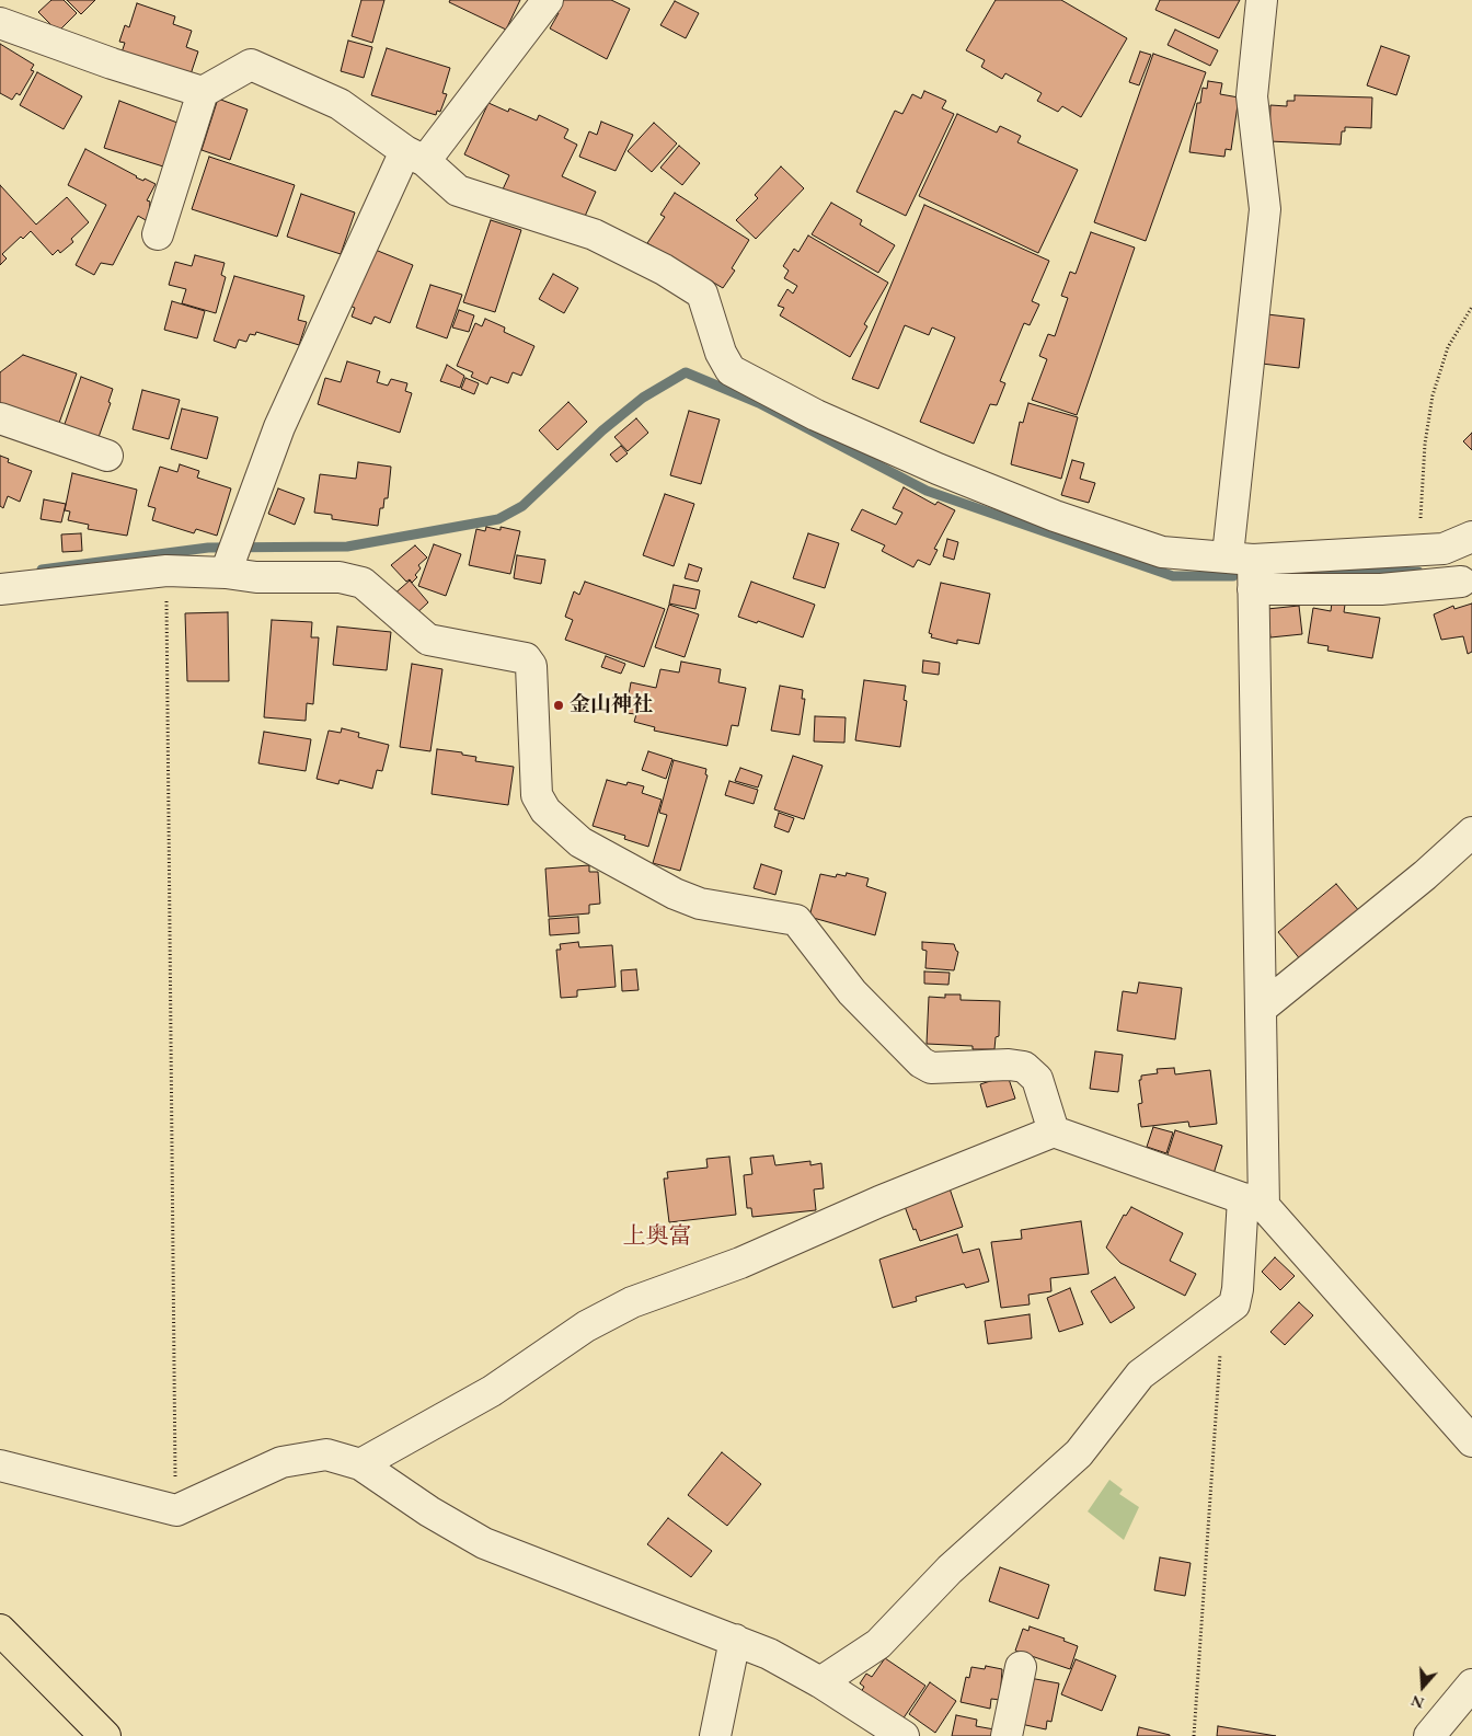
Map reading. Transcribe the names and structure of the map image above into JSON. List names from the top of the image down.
{
  "districts": ["上奥富"],
  "places": ["金山神社"],
  "north": "bottom"
}
